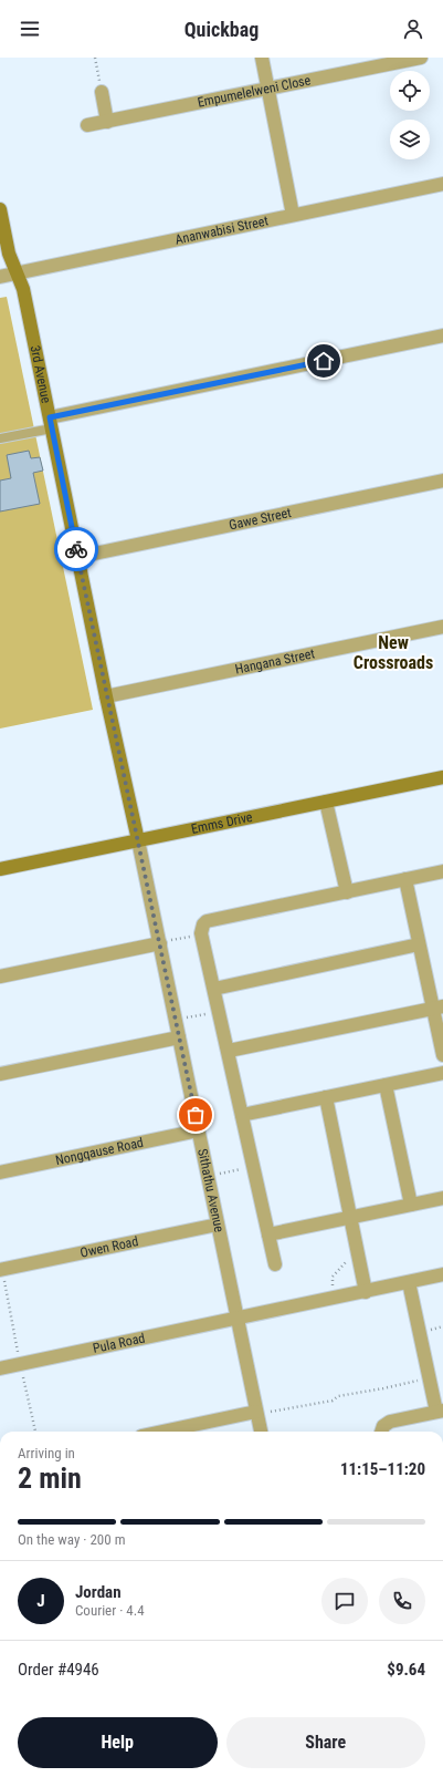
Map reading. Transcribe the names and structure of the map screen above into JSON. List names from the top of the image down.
{
  "streets": {
    "street": [
      "Empumelelweni Close",
      "Ananwabisi Street",
      "3rd Avenue",
      "Gawe Street",
      "Hangana Street",
      "Emms Drive",
      "Nongqause Road",
      "Sithathu Avenue",
      "Owen Road",
      "Pula Road"
    ]
  },
  "crossings": [
    ["Ananwabisi Street", "3rd Avenue"],
    ["3rd Avenue", "Gawe Street"],
    ["3rd Avenue", "Hangana Street"],
    ["3rd Avenue", "Emms Drive"],
    ["3rd Avenue", "Sithathu Avenue"],
    ["Emms Drive", "Sithathu Avenue"],
    ["Nongqause Road", "Sithathu Avenue"],
    ["Sithathu Avenue", "Owen Road"],
    ["Sithathu Avenue", "Pula Road"]
  ],
  "districts": ["New Crossroads"],
  "page": {
    "header": "Quickbag",
    "heading": ["2 min", "Arriving in", "11:15–11:20"],
    "panel": [
      "Jordan",
      "Courier · 4.4",
      "Order #4946",
      "$9.64"
    ],
    "bar": "On the way · 200 m",
    "round": "J",
    "buttons": ["Help", "Share"]
  }
}
